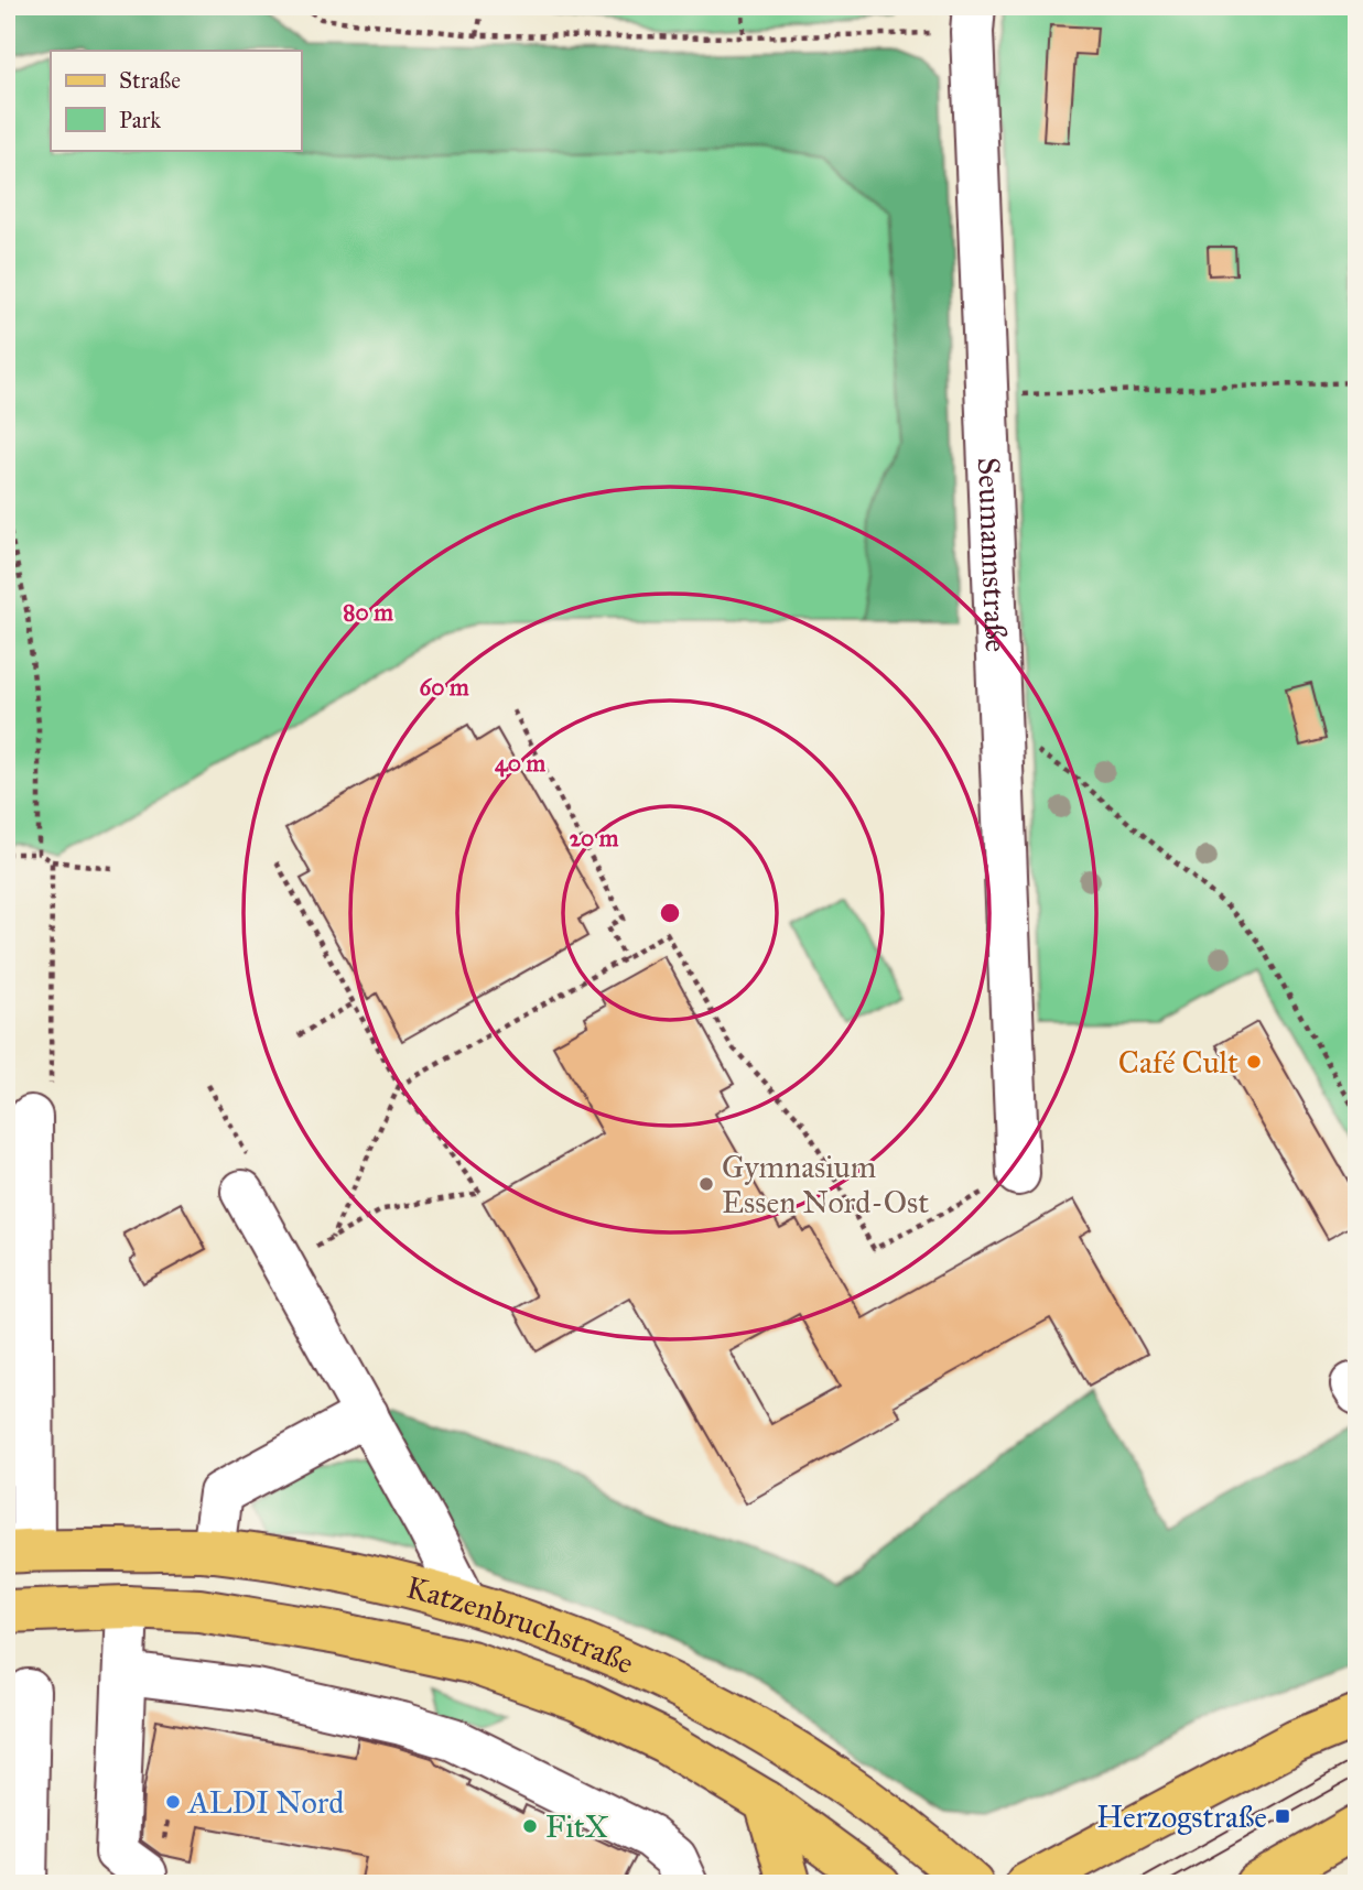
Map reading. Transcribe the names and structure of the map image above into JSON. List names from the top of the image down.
{
  "streets": {
    "main road": ["Katzenbruchstraße"],
    "street": ["Seumannstraße"]
  },
  "places": {
    "other": [
      "Café Cult",
      "Gymnasium Essen Nord-Ost",
      "ALDI Nord",
      "FitX"
    ],
    "transit": ["Herzogstraße"]
  },
  "legend": ["Straße", "Park"],
  "rings": [
    "80 m",
    "60 m",
    "40 m",
    "20 m"
  ]
}
